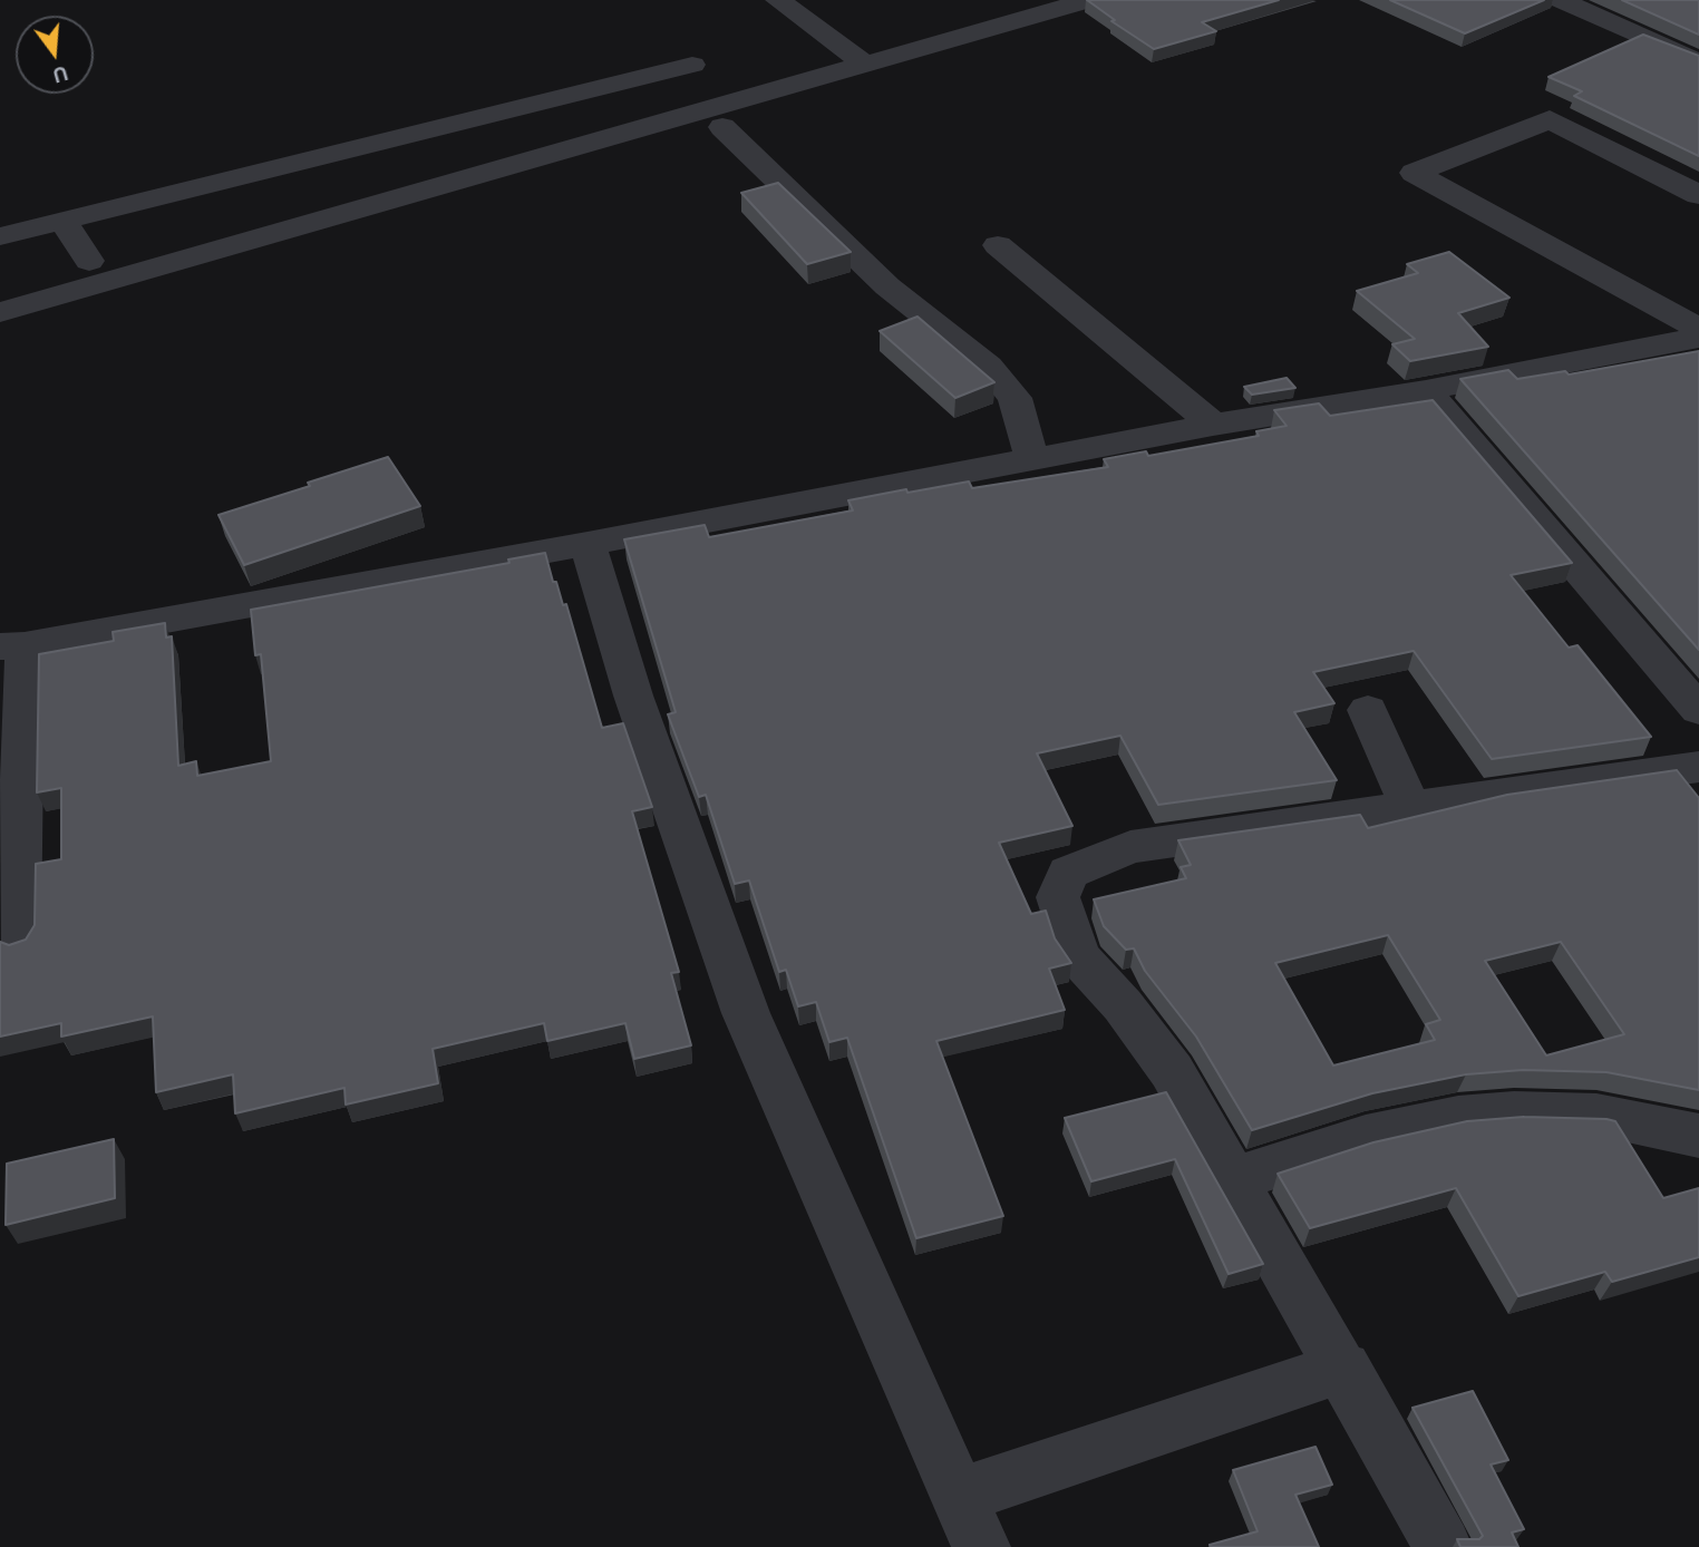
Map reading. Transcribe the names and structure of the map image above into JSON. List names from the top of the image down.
{
  "north": "bottom"
}
